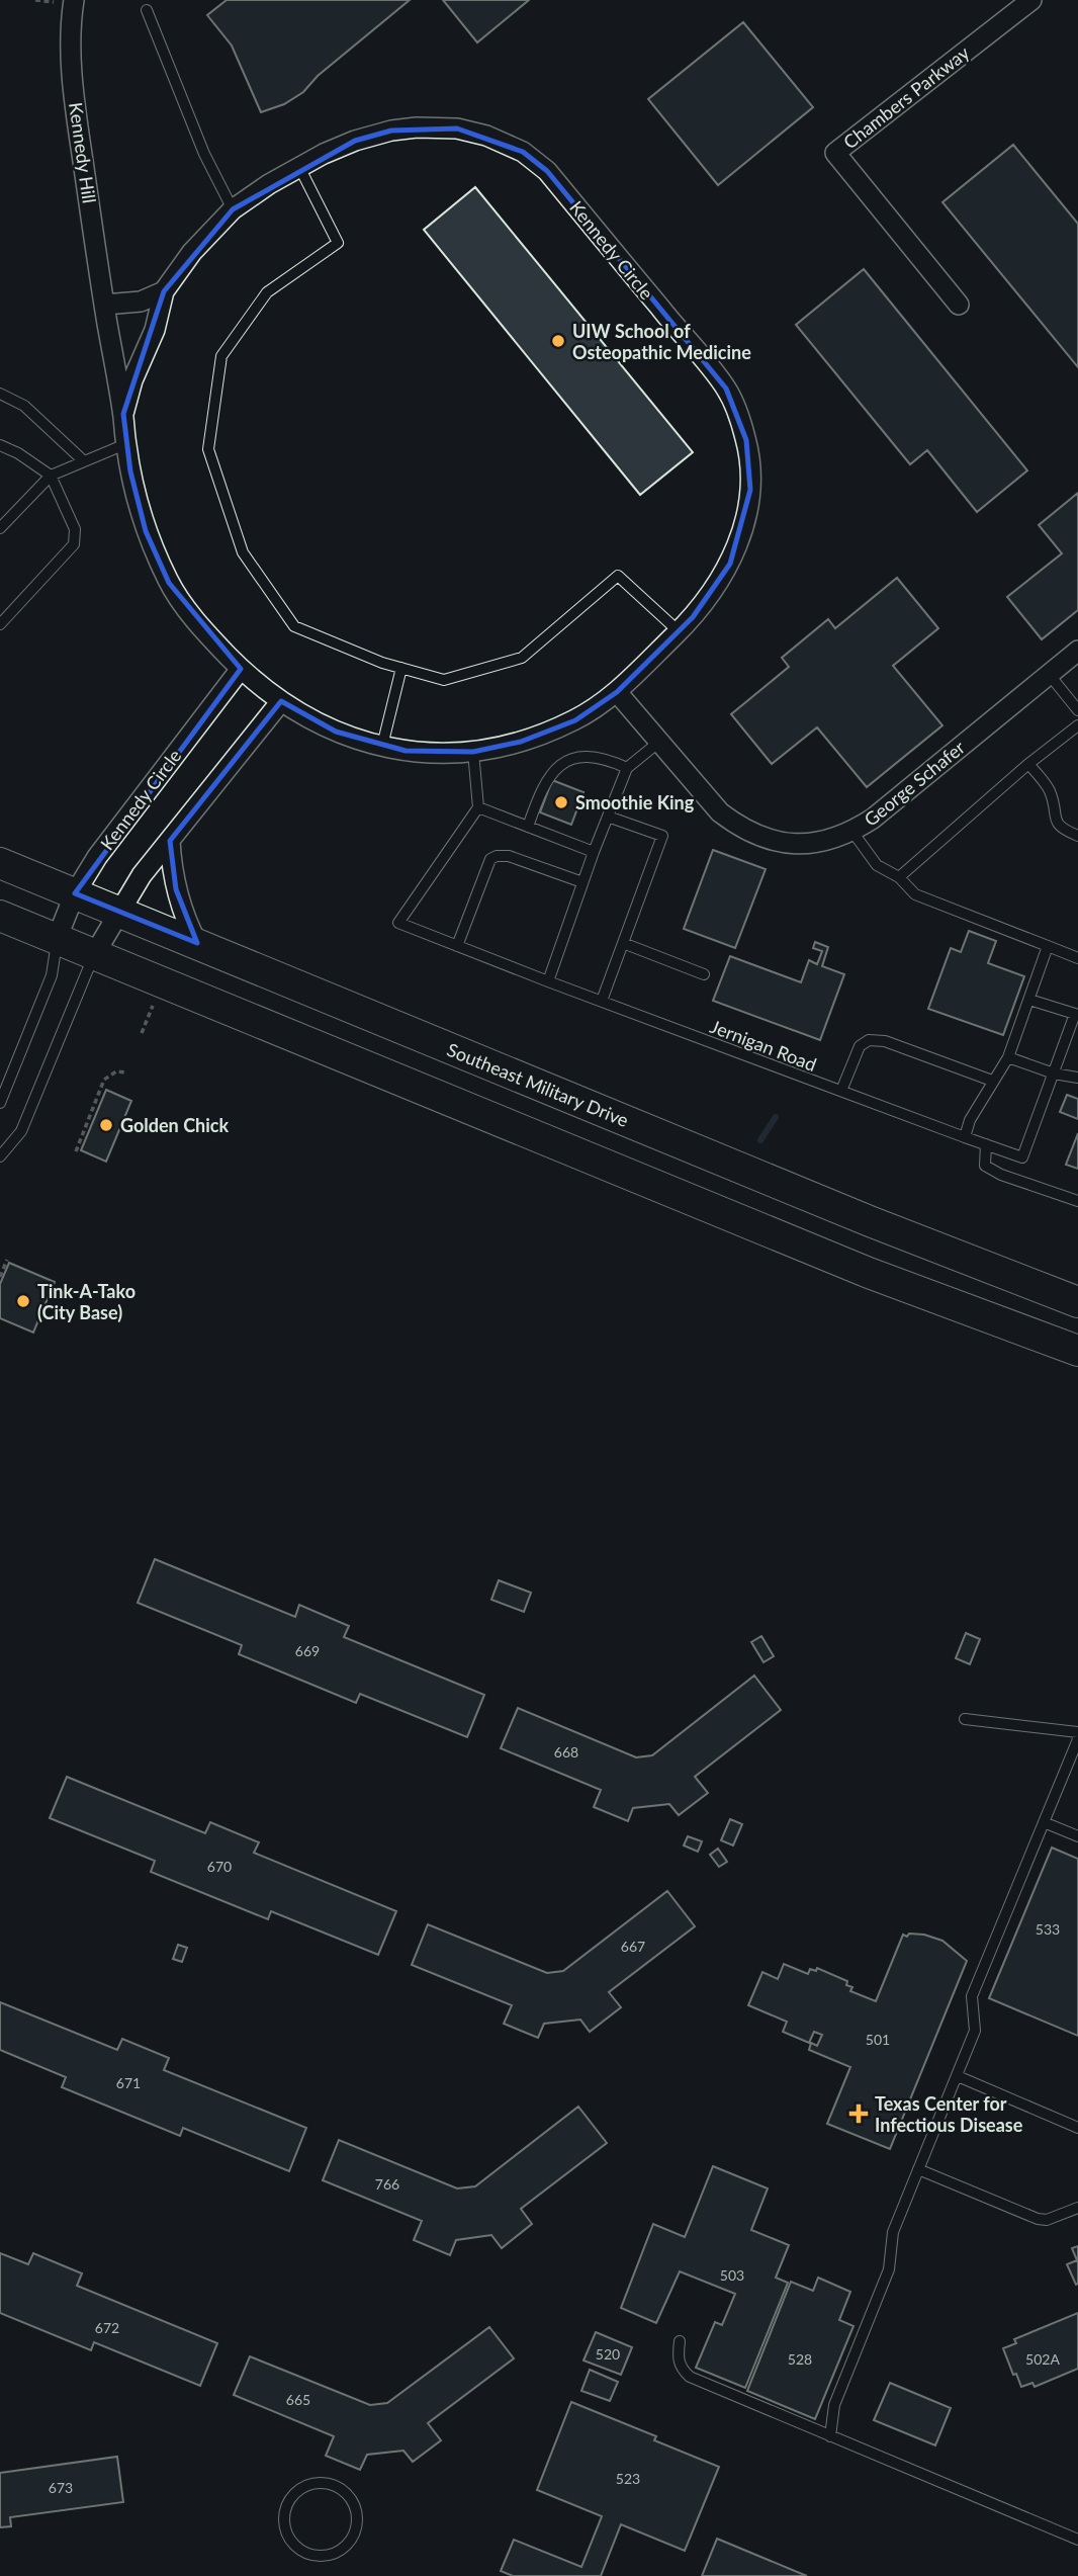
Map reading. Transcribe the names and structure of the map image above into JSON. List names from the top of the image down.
{
  "streets": {
    "main road": ["Southeast Military Drive"],
    "street": [
      "Chambers Parkway",
      "Kennedy Hill",
      "Kennedy Circle",
      "George Schafer"
    ],
    "lane": ["Jernigan Road"]
  },
  "crossings": [
    ["Kennedy Hill", "Kennedy Circle"],
    ["Kennedy Circle", "George Schafer"],
    ["Kennedy Circle", "Southeast Military Drive"]
  ],
  "places": {
    "other": [
      "UIW School of Osteopathic Medicine",
      "Smoothie King",
      "Golden Chick",
      "Tink-A-Tako (City Base)"
    ],
    "health": ["Texas Center for Infectious Disease"]
  },
  "house_numbers": [
    "669",
    "668",
    "670",
    "533",
    "667",
    "501",
    "671",
    "766",
    "503",
    "672",
    "520",
    "528",
    "502A",
    "665",
    "523",
    "673"
  ]
}
